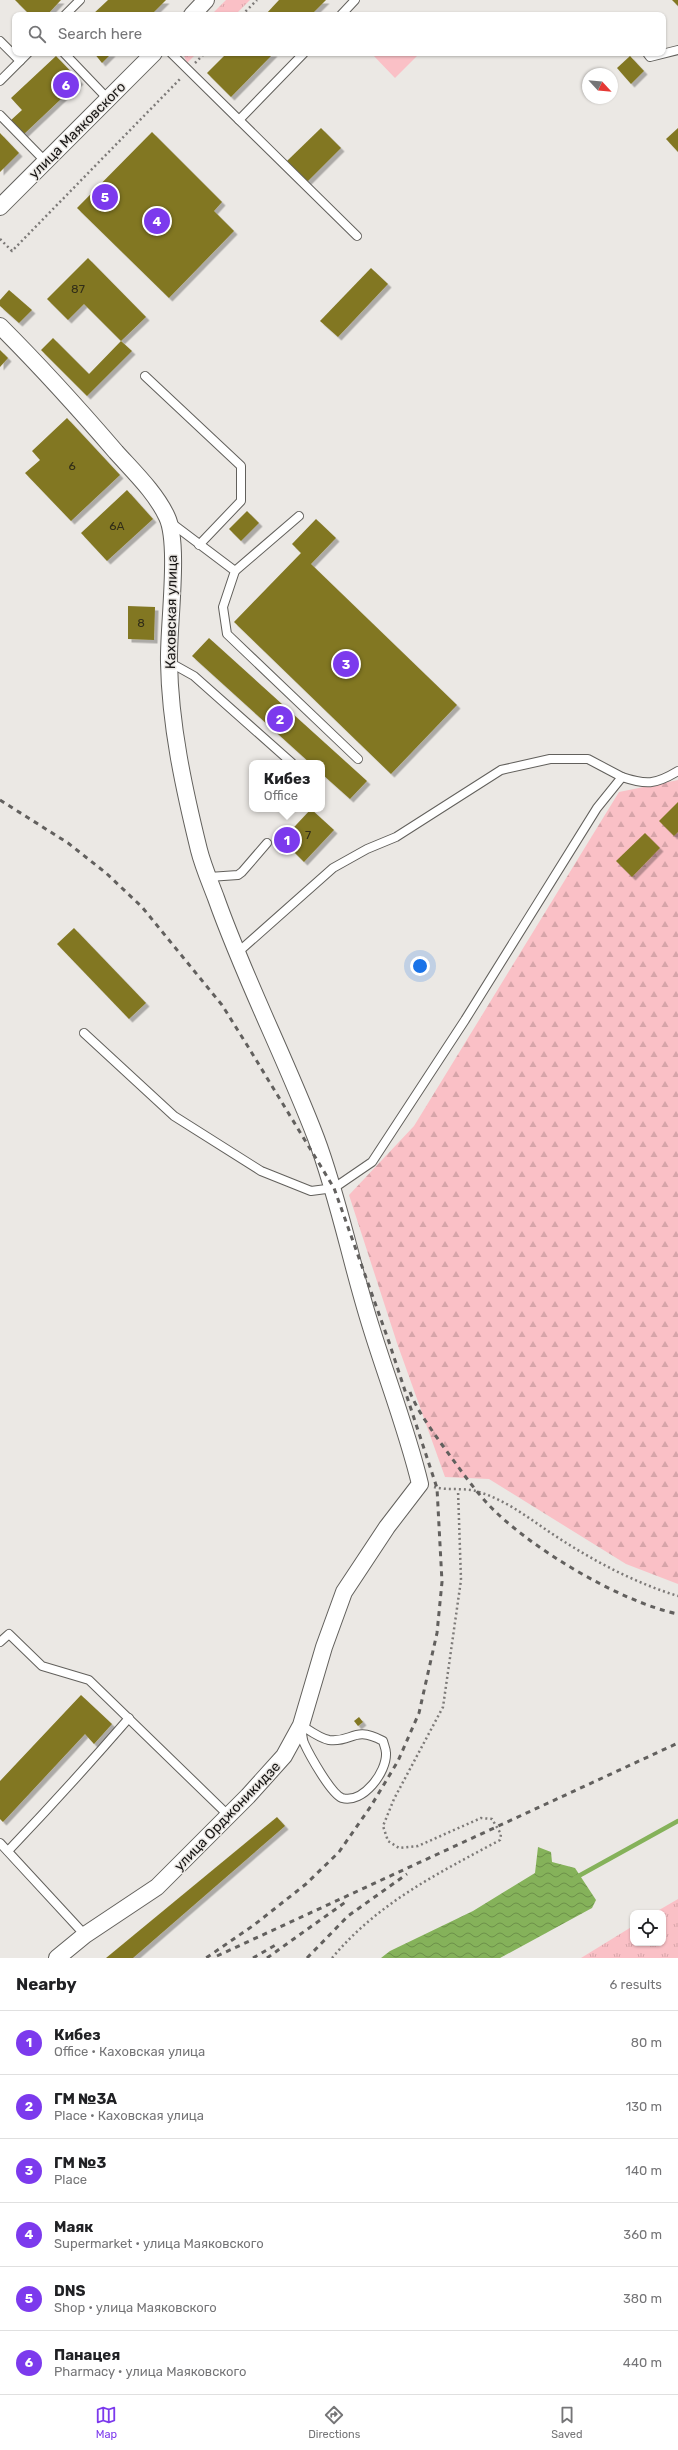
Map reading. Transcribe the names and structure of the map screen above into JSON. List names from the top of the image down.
{
  "streets": {
    "street": ["улица Маяковского", "Каховская улица", "улица Орджоникидзе"]
  },
  "crossings": [
    ["Каховская улица", "улица Орджоникидзе"]
  ],
  "house_numbers": [
    "87",
    "6",
    "6А",
    "8",
    "7"
  ],
  "north": "bottom right",
  "page": {
    "search": "Search here",
    "pins": [
      "6",
      "5",
      "4",
      "3",
      "2",
      "1"
    ],
    "popup": ["Кибез", "Office"],
    "heading": ["Nearby", "6 results"],
    "list": [
      {
        "mark": "1",
        "name": "Кибез",
        "note": "Office · Каховская улица",
        "value": "80 m"
      },
      {
        "mark": "2",
        "name": "ГМ №3А",
        "note": "Place · Каховская улица",
        "value": "130 m"
      },
      {
        "mark": "3",
        "name": "ГМ №3",
        "note": "Place",
        "value": "140 m"
      },
      {
        "mark": "4",
        "name": "Маяк",
        "note": "Supermarket · улица Маяковского",
        "value": "360 m"
      },
      {
        "mark": "5",
        "name": "DNS",
        "note": "Shop · улица Маяковского",
        "value": "380 m"
      },
      {
        "mark": "6",
        "name": "Панацея",
        "note": "Pharmacy · улица Маяковского",
        "value": "440 m"
      }
    ],
    "nav": ["Map", "Directions", "Saved"]
  }
}
